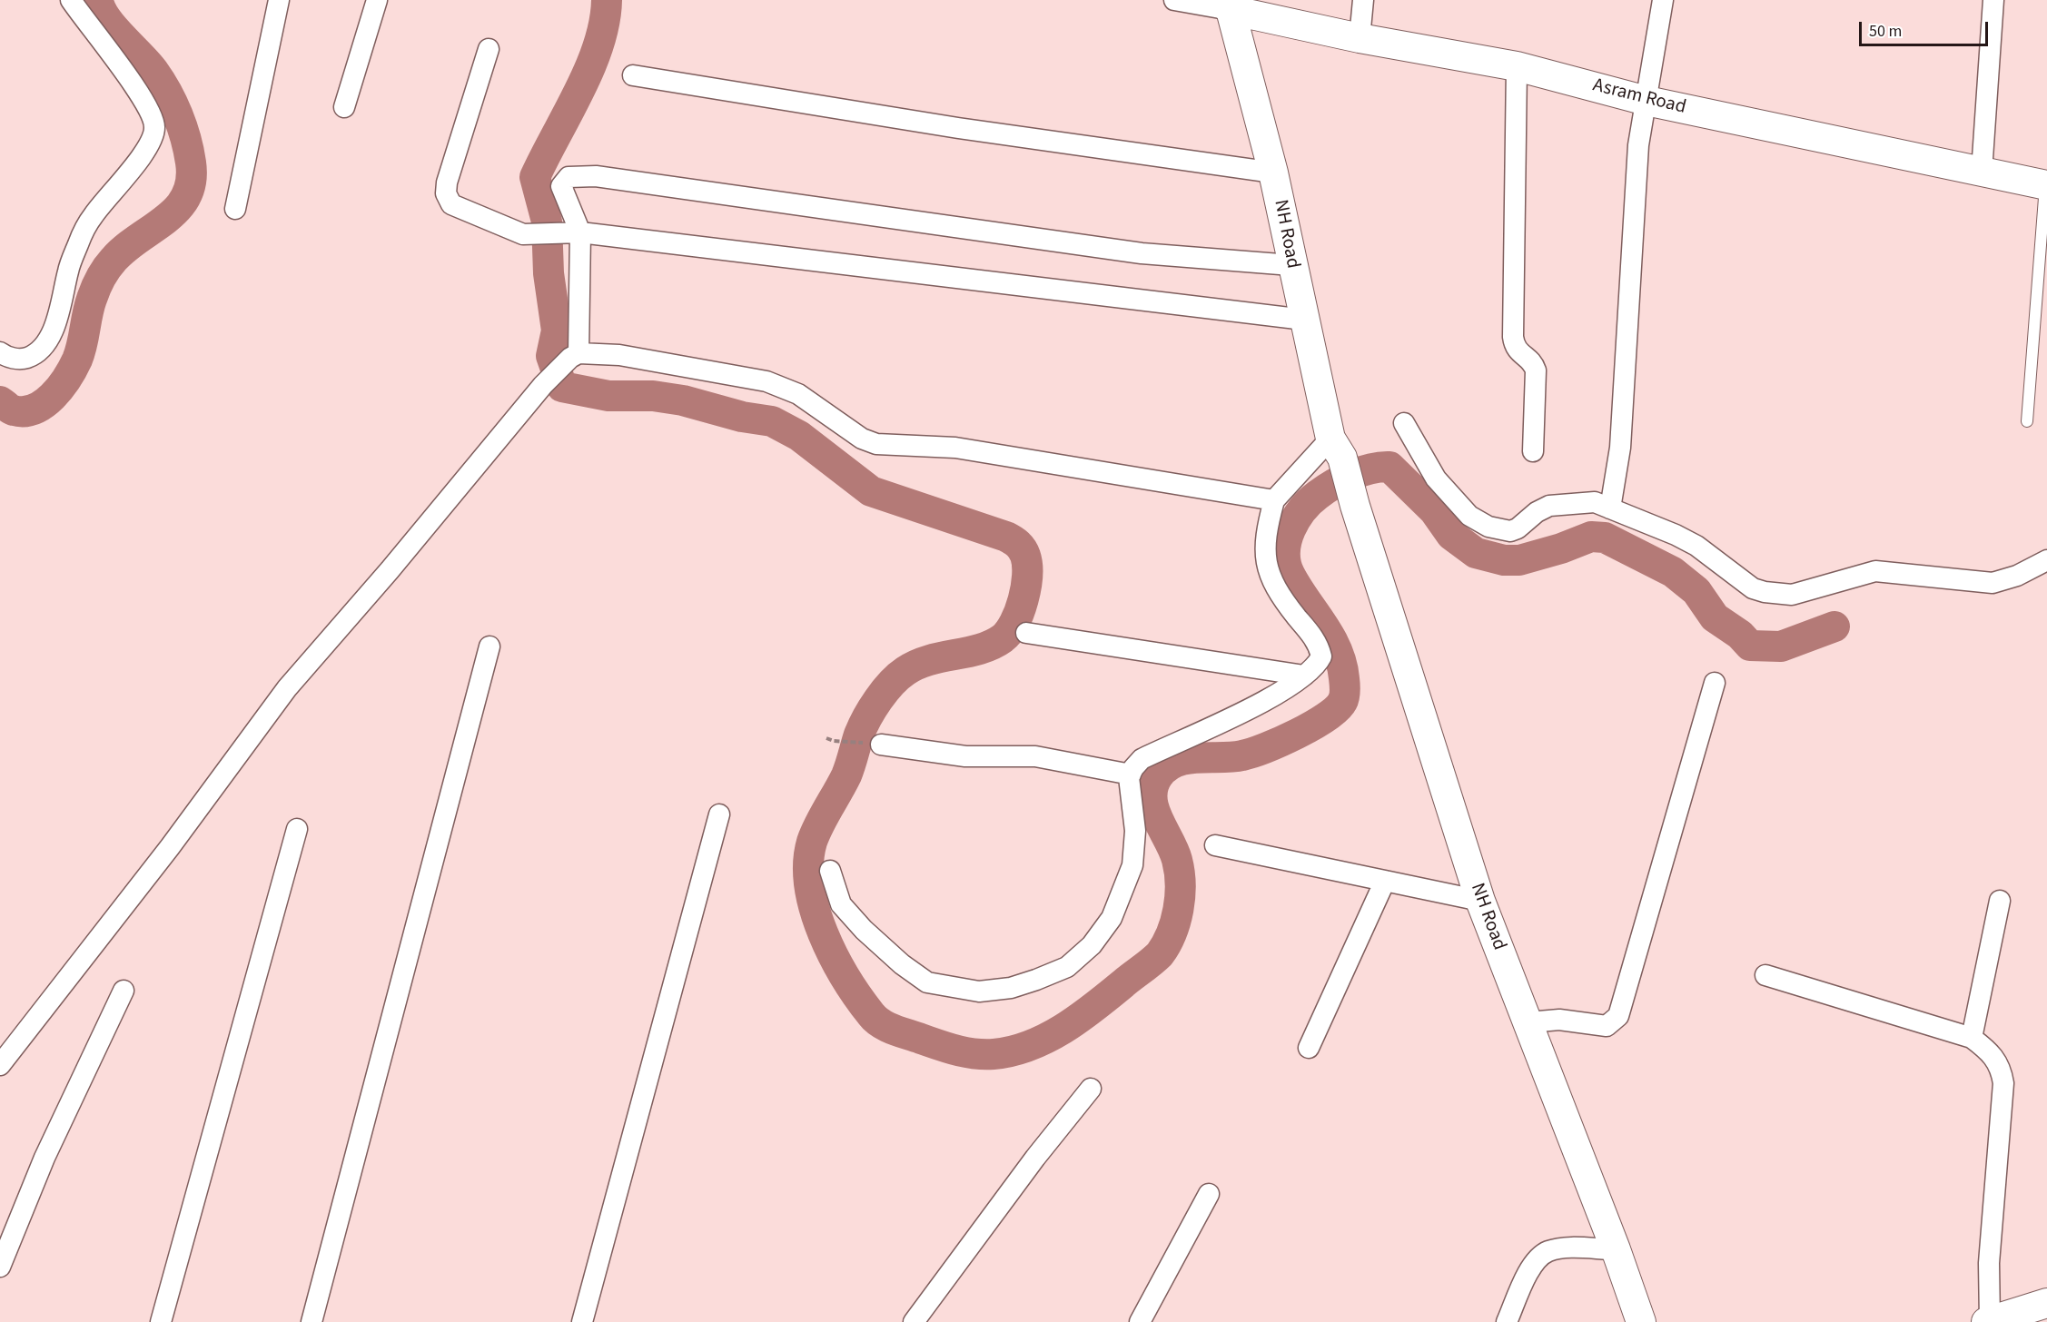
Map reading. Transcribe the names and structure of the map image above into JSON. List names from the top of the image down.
{
  "streets": {
    "main road": ["Asram Road", "NH Road"]
  },
  "crossings": [
    ["Asram Road", "NH Road"]
  ],
  "scale_bar": "50 m"
}
